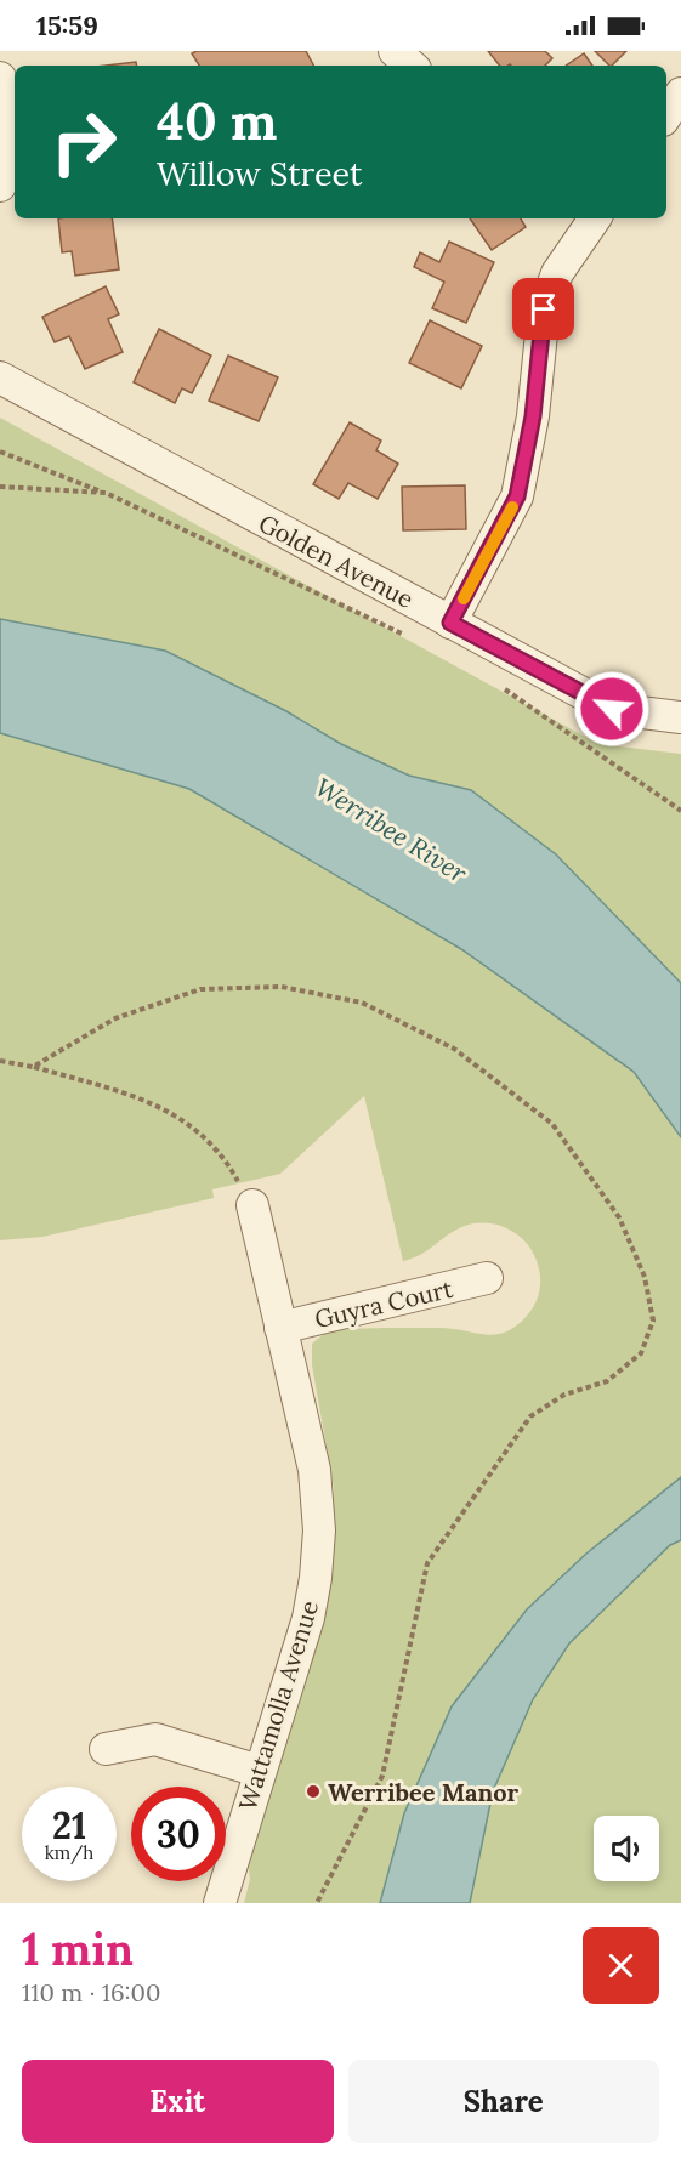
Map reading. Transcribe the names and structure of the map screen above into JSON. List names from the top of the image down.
{
  "streets": {
    "street": ["Golden Avenue", "Guyra Court", "Wattamolla Avenue"]
  },
  "crossings": [
    ["Guyra Court", "Wattamolla Avenue"]
  ],
  "water": ["Werribee River"],
  "places": ["Werribee Manor"],
  "page": {
    "status": "15:59",
    "turn": ["40 m", "Willow Street"],
    "speed": "21 km/h",
    "limit": "30",
    "heading": ["1 min", "110 m · 16:00"],
    "buttons": ["Exit", "Share"]
  }
}
